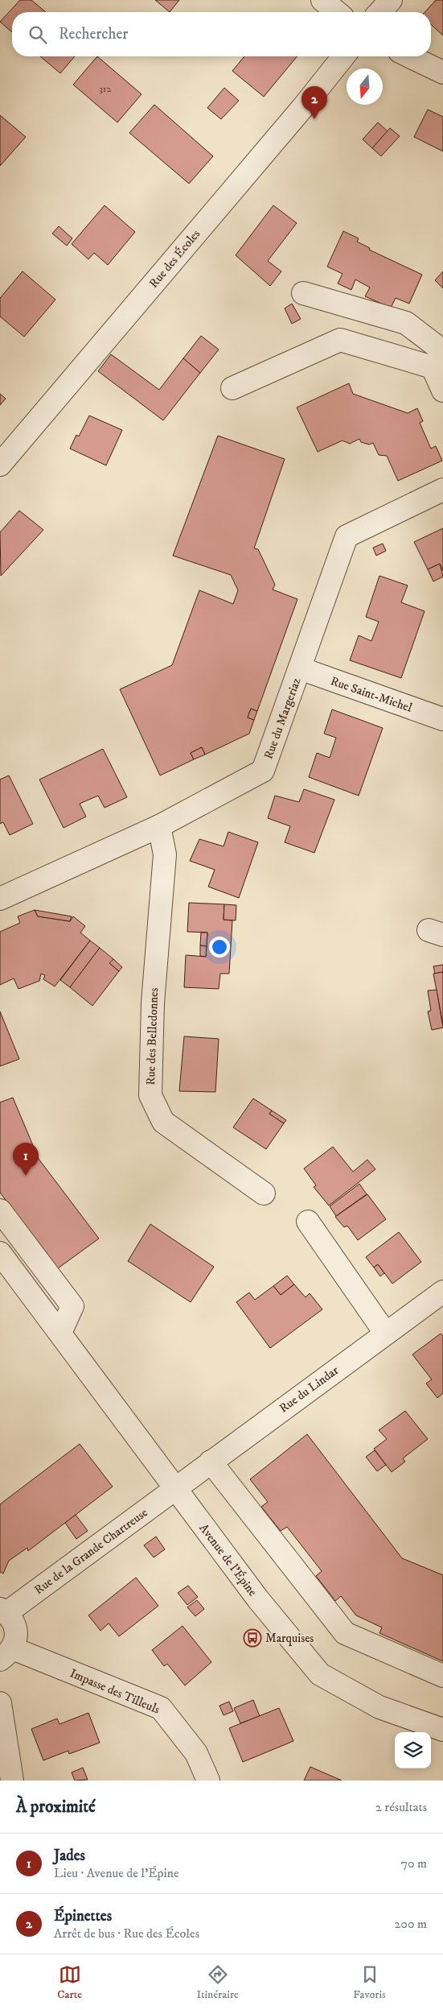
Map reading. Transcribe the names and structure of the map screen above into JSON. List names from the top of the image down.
{
  "streets": {
    "street": [
      "Rue des Écoles",
      "Rue Saint-Michel",
      "Rue du Margeriaz",
      "Rue des Belledonnes",
      "Rue du Lindar",
      "Rue de la Grande Chartreuse",
      "Avenue de l'Épine",
      "Impasse des Tilleuls"
    ]
  },
  "crossings": [
    ["Rue Saint-Michel", "Rue du Margeriaz"],
    ["Rue du Margeriaz", "Rue des Belledonnes"],
    ["Rue du Lindar", "Rue de la Grande Chartreuse"],
    ["Rue du Lindar", "Avenue de l'Épine"],
    ["Rue de la Grande Chartreuse", "Avenue de l'Épine"],
    ["Rue de la Grande Chartreuse", "Impasse des Tilleuls"]
  ],
  "places": {
    "bus stop": ["Marquises"]
  },
  "house_numbers": ["312"],
  "north": "bottom",
  "page": {
    "search": "Rechercher",
    "pins": ["2", "1"],
    "heading": ["À proximité", "2 résultats"],
    "list": [
      {
        "mark": "1",
        "name": "Jades",
        "note": "Lieu · Avenue de l'Épine",
        "value": "70 m"
      },
      {
        "mark": "2",
        "name": "Épinettes",
        "note": "Arrêt de bus · Rue des Écoles",
        "value": "200 m"
      }
    ],
    "nav": ["Carte", "Itinéraire", "Favoris"]
  }
}
